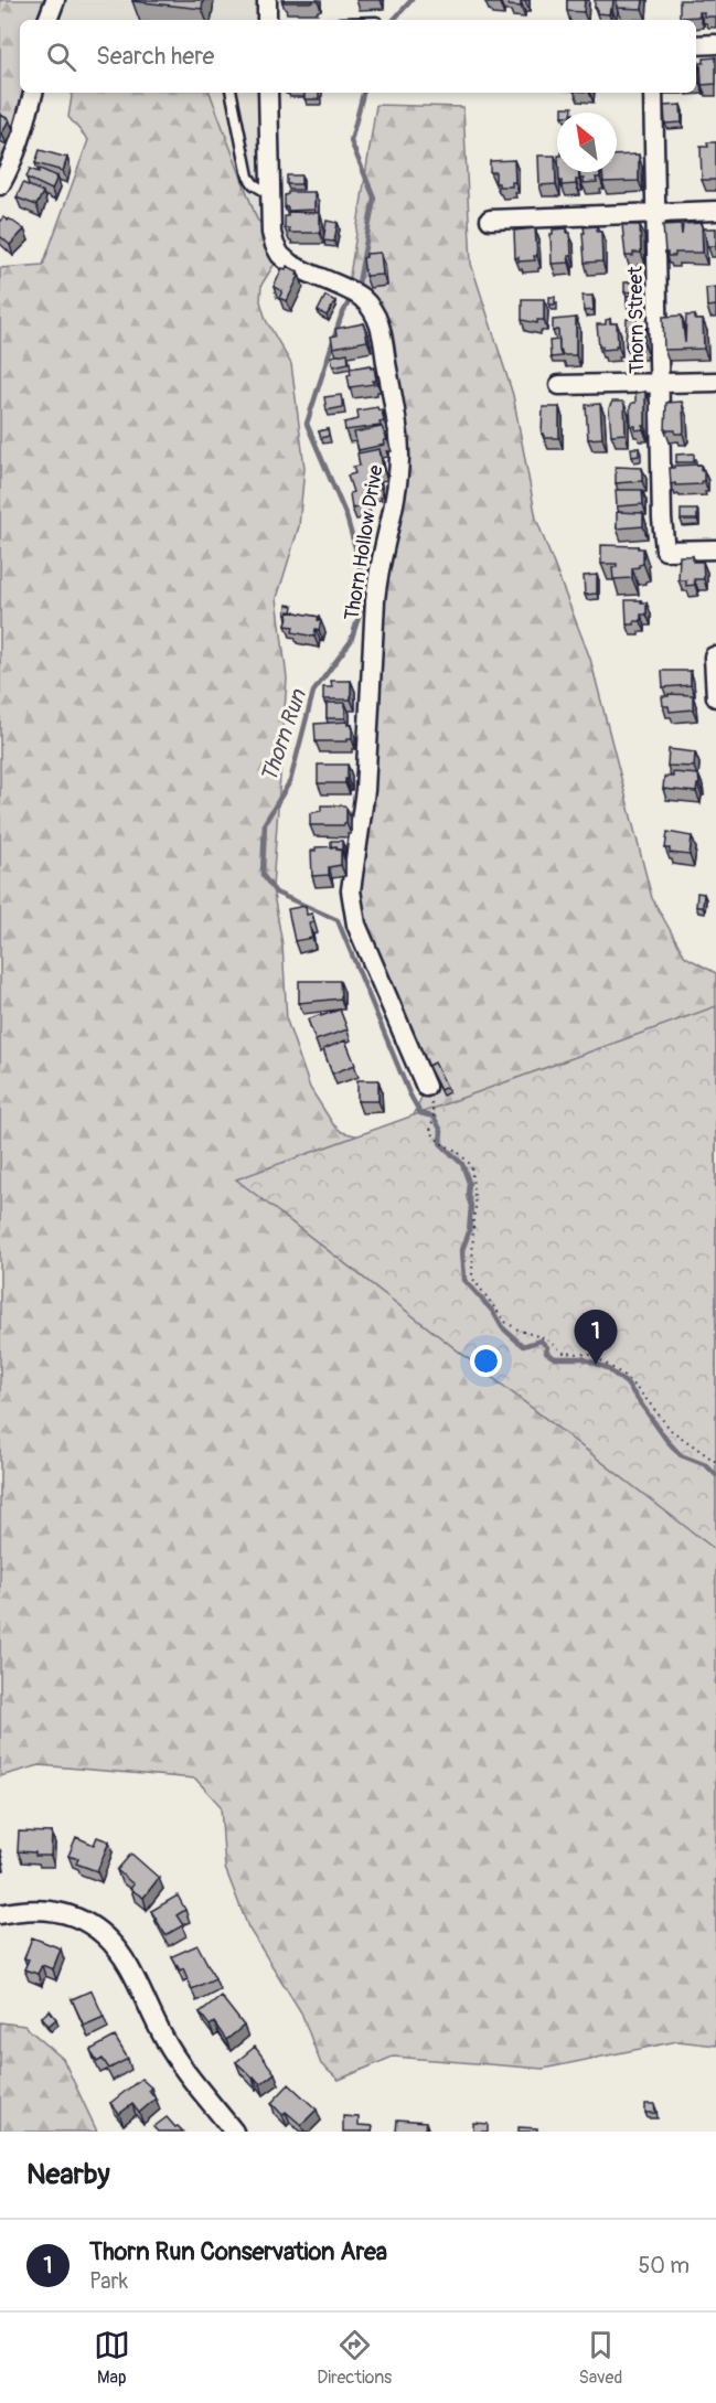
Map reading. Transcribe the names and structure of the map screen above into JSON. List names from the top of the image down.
{
  "streets": {
    "street": ["Thorn Street", "Thorn Hollow Drive"]
  },
  "water": ["Thorn Run"],
  "north": "top left",
  "page": {
    "search": "Search here",
    "pins": "1",
    "heading": "Nearby",
    "list": [
      {
        "mark": "1",
        "name": "Thorn Run Conservation Area",
        "note": "Park",
        "value": "50 m"
      }
    ],
    "nav": ["Map", "Directions", "Saved"]
  }
}
